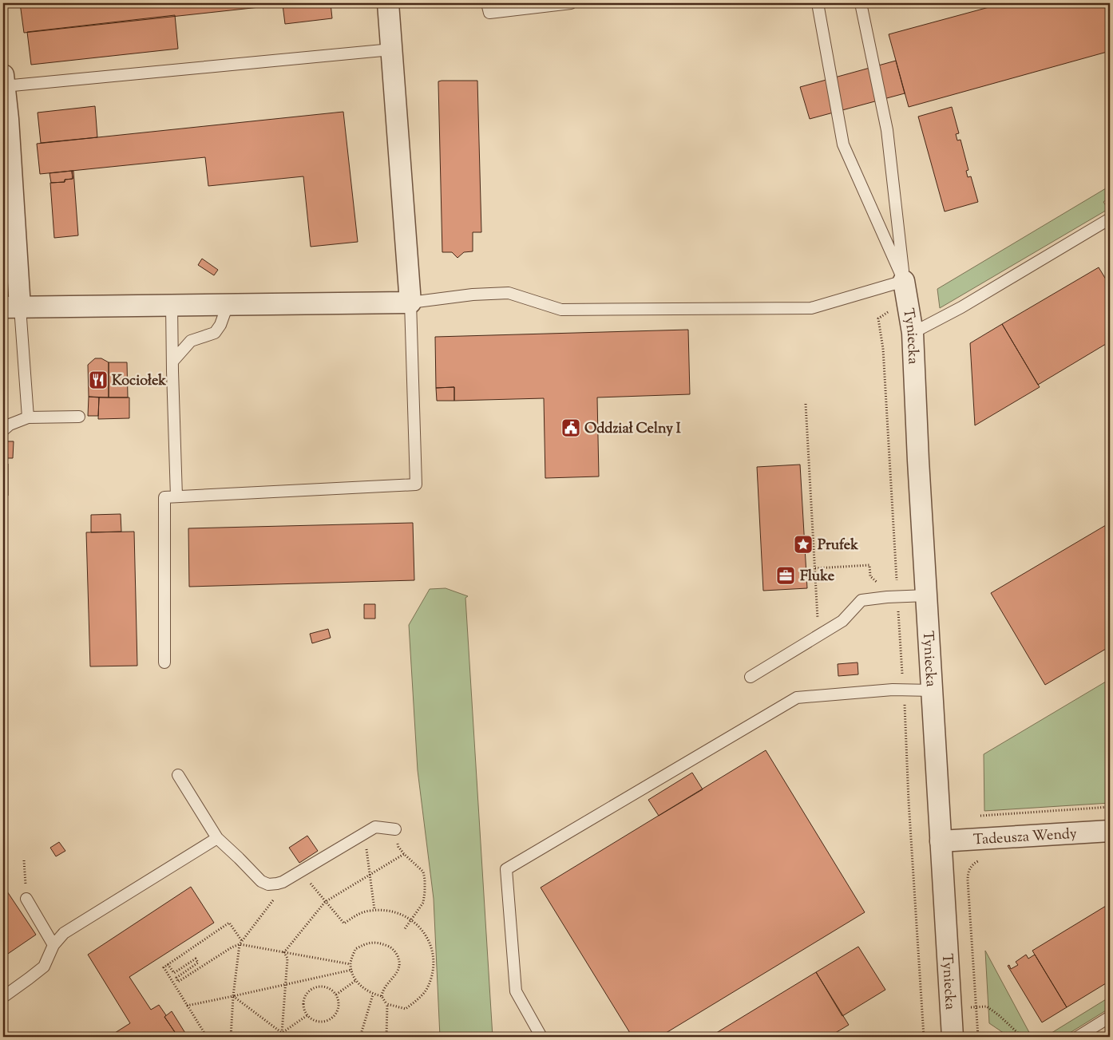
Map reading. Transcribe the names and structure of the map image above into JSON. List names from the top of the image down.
{
  "streets": {
    "street": ["Tyniecka", "Tadeusza Wendy"]
  },
  "crossings": [
    ["Tyniecka", "Tadeusza Wendy"]
  ],
  "places": {
    "restaurant": ["Kociołek"],
    "public building": ["Oddział Celny I"],
    "place": ["Prufek"],
    "office": ["Fluke"]
  }
}
